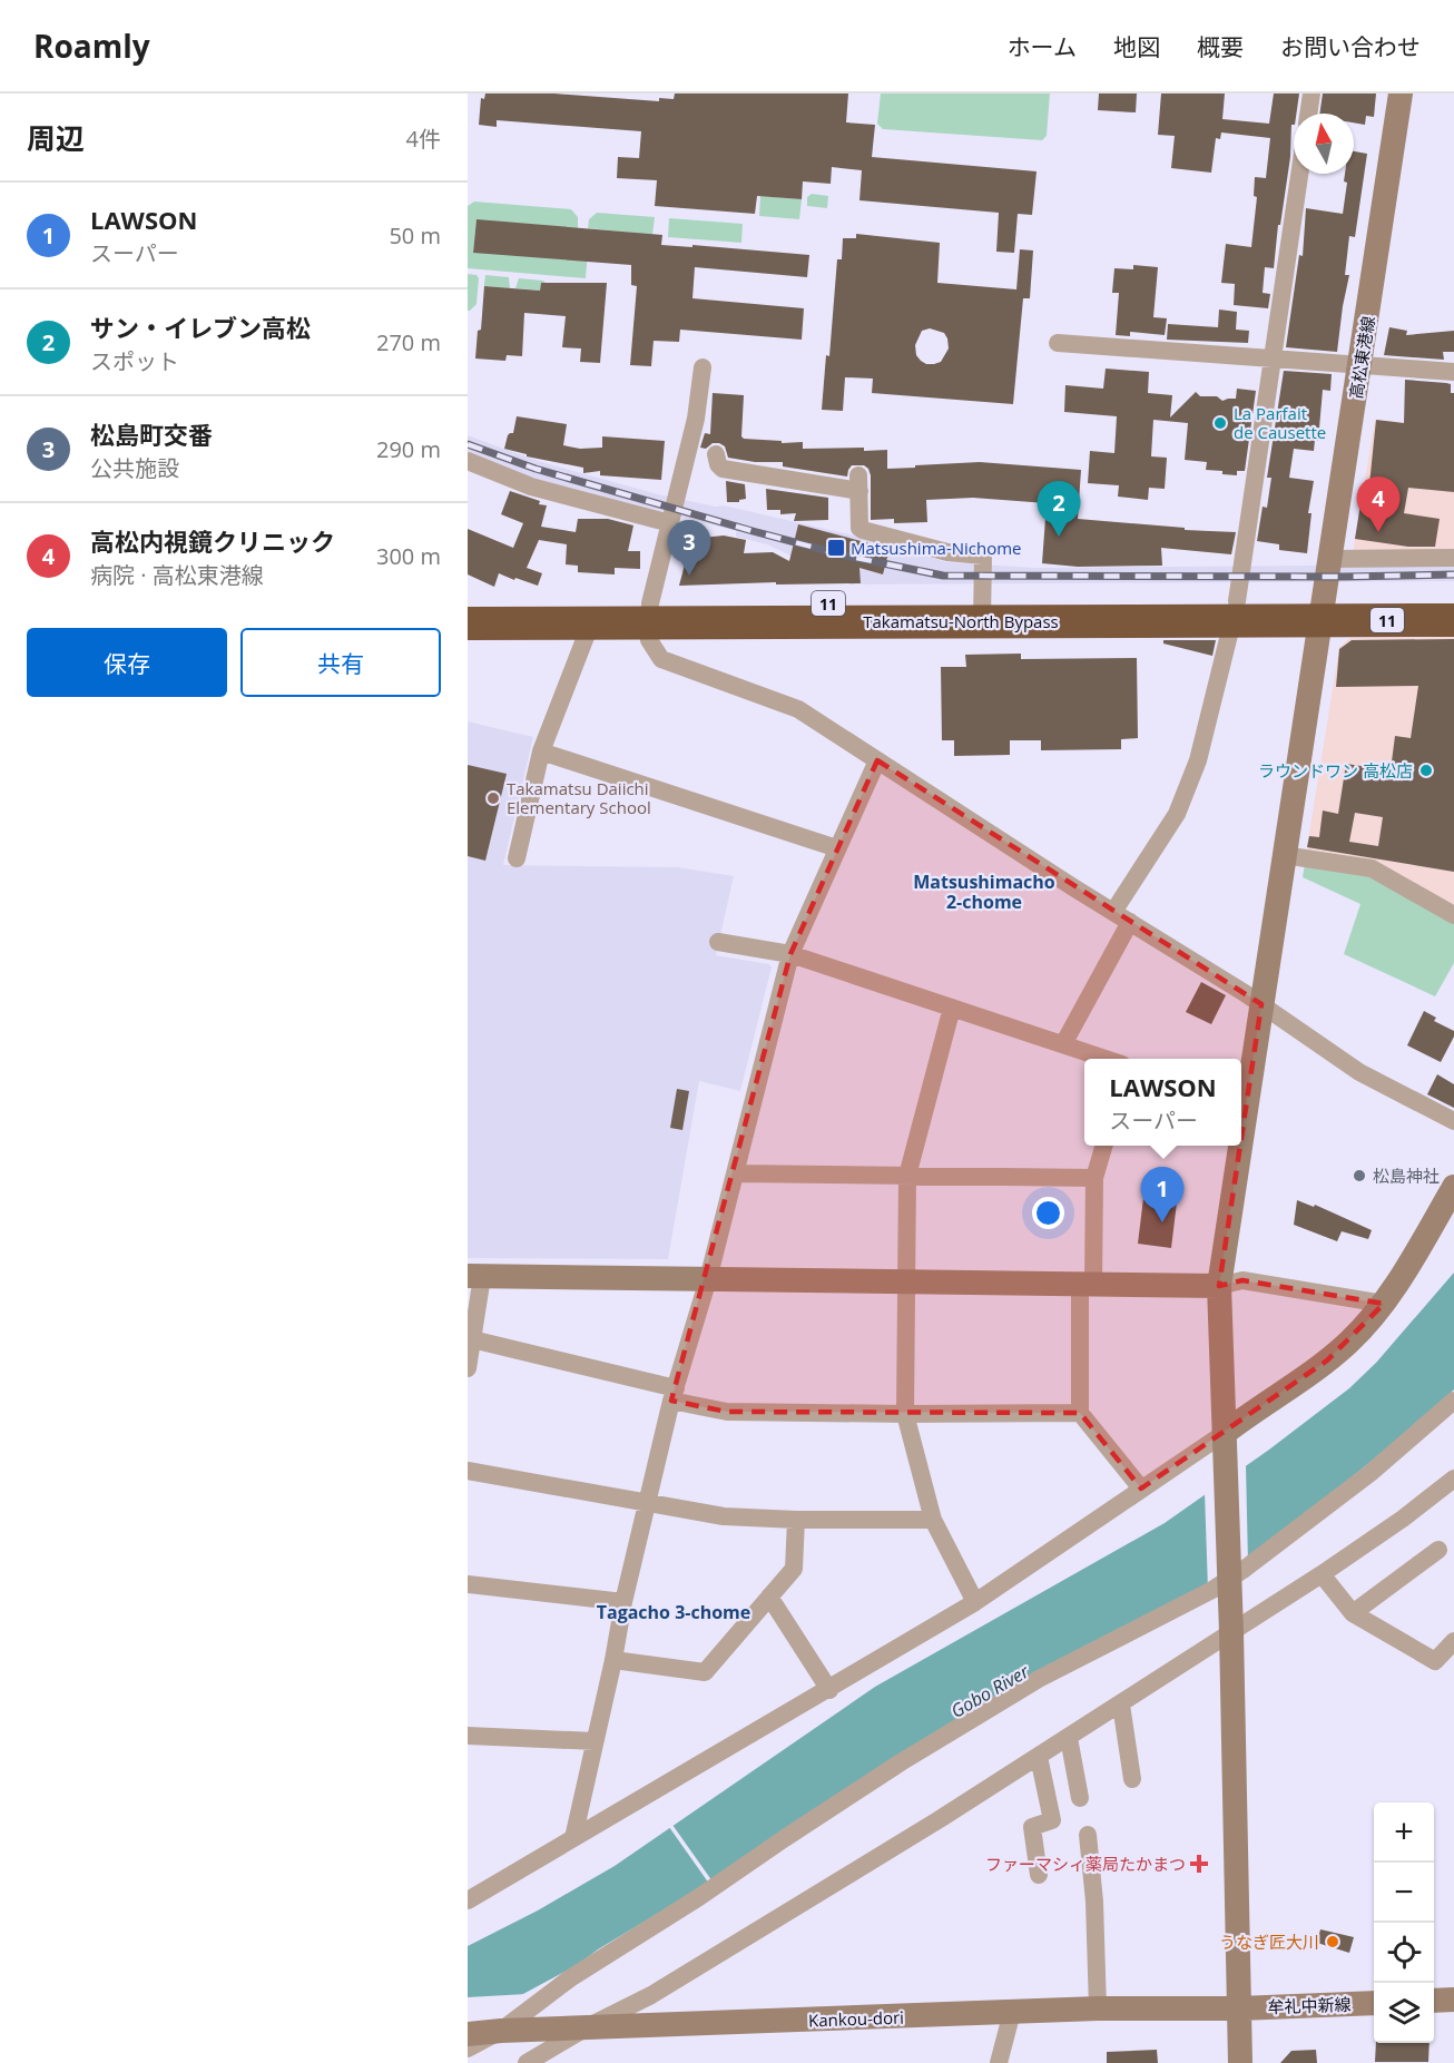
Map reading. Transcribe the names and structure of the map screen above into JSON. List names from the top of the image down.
{
  "streets": {
    "highway": ["11", "Takamatsu-North Bypass"],
    "street": ["高松東港線", "牟礼中新線", "Kankou-dori"]
  },
  "crossings": [
    ["高松東港線", "Takamatsu-North Bypass"],
    ["高松東港線", "牟礼中新線"],
    ["高松東港線", "Kankou-dori"],
    ["牟礼中新線", "Kankou-dori"]
  ],
  "districts": ["Matsushimacho 2-chome", "Tagacho 3-chome"],
  "water": ["Gobo River"],
  "places": {
    "other": [
      "La Parfait de Causette",
      "ラウンドワン 高松店",
      "Takamatsu Daiichi Elementary School",
      "松島神社",
      "うなぎ匠大川"
    ],
    "transit": ["Matsushima-Nichome"],
    "health": ["ファーマシィ薬局たかまつ"]
  },
  "north": "top",
  "page": {
    "header": "Roamly",
    "nav": [
      "ホーム",
      "地図",
      "概要",
      "お問い合わせ"
    ],
    "heading": ["周辺", "4件"],
    "list": [
      {
        "mark": "1",
        "name": "LAWSON",
        "note": "スーパー",
        "value": "50 m"
      },
      {
        "mark": "2",
        "name": "サン・イレブン高松",
        "note": "スポット",
        "value": "270 m"
      },
      {
        "mark": "3",
        "name": "松島町交番",
        "note": "公共施設",
        "value": "290 m"
      },
      {
        "mark": "4",
        "name": "高松内視鏡クリニック",
        "note": "病院 · 高松東港線",
        "value": "300 m"
      }
    ],
    "pins": [
      "4",
      "2",
      "3",
      "1"
    ],
    "buttons": ["保存", "共有"],
    "popup": ["LAWSON", "スーパー"],
    "map_buttons": ["+", "−"]
  }
}
